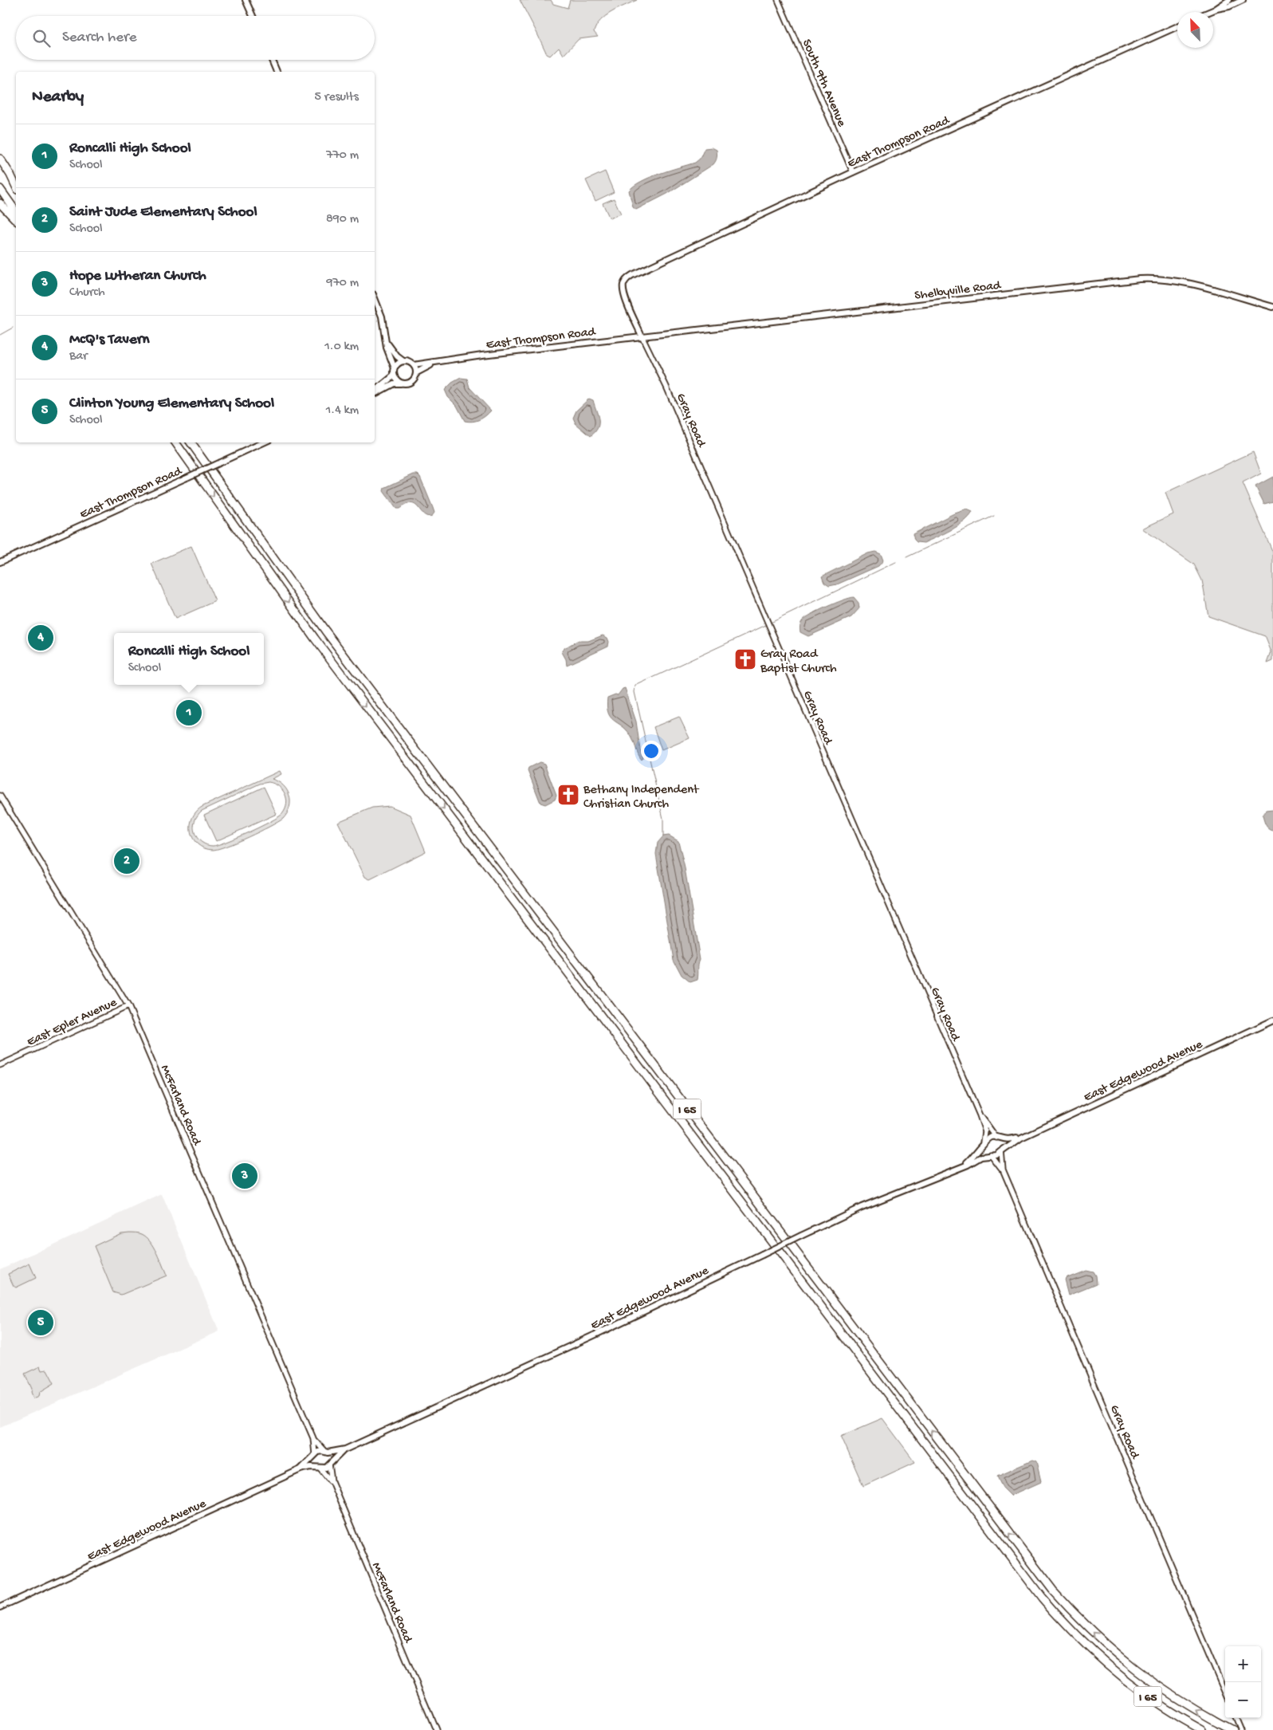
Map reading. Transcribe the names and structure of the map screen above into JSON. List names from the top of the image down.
{
  "streets": {
    "highway": ["I 65"],
    "main road": [
      "East Thompson Road",
      "Shelbyville Road",
      "Gray Road",
      "East Edgewood Avenue"
    ],
    "street": ["South 9th Avenue", "East Epler Avenue", "McFarland Road"]
  },
  "crossings": [
    ["South 9th Avenue", "East Thompson Road"],
    ["East Thompson Road", "Shelbyville Road"],
    ["East Thompson Road", "Gray Road"],
    ["Shelbyville Road", "Gray Road"],
    ["Gray Road", "East Edgewood Avenue"],
    ["East Epler Avenue", "McFarland Road"],
    ["East Edgewood Avenue", "McFarland Road"]
  ],
  "places": {
    "church": ["Gray Road Baptist Church", "Bethany Independent Christian Church"]
  },
  "north": "top left",
  "page": {
    "search": "Search here",
    "heading": ["Nearby", "5 results"],
    "list": [
      {
        "mark": "1",
        "name": "Roncalli High School",
        "note": "School",
        "value": "770 m"
      },
      {
        "mark": "2",
        "name": "Saint Jude Elementary School",
        "note": "School",
        "value": "890 m"
      },
      {
        "mark": "3",
        "name": "Hope Lutheran Church",
        "note": "Church",
        "value": "970 m"
      },
      {
        "mark": "4",
        "name": "McQ's Tavern",
        "note": "Bar",
        "value": "1.0 km"
      },
      {
        "mark": "5",
        "name": "Clinton Young Elementary School",
        "note": "School",
        "value": "1.4 km"
      }
    ],
    "pins": [
      "4",
      "1",
      "2",
      "3",
      "5"
    ],
    "popup": ["Roncalli High School", "School"],
    "map_buttons": ["+", "−"]
  }
}
